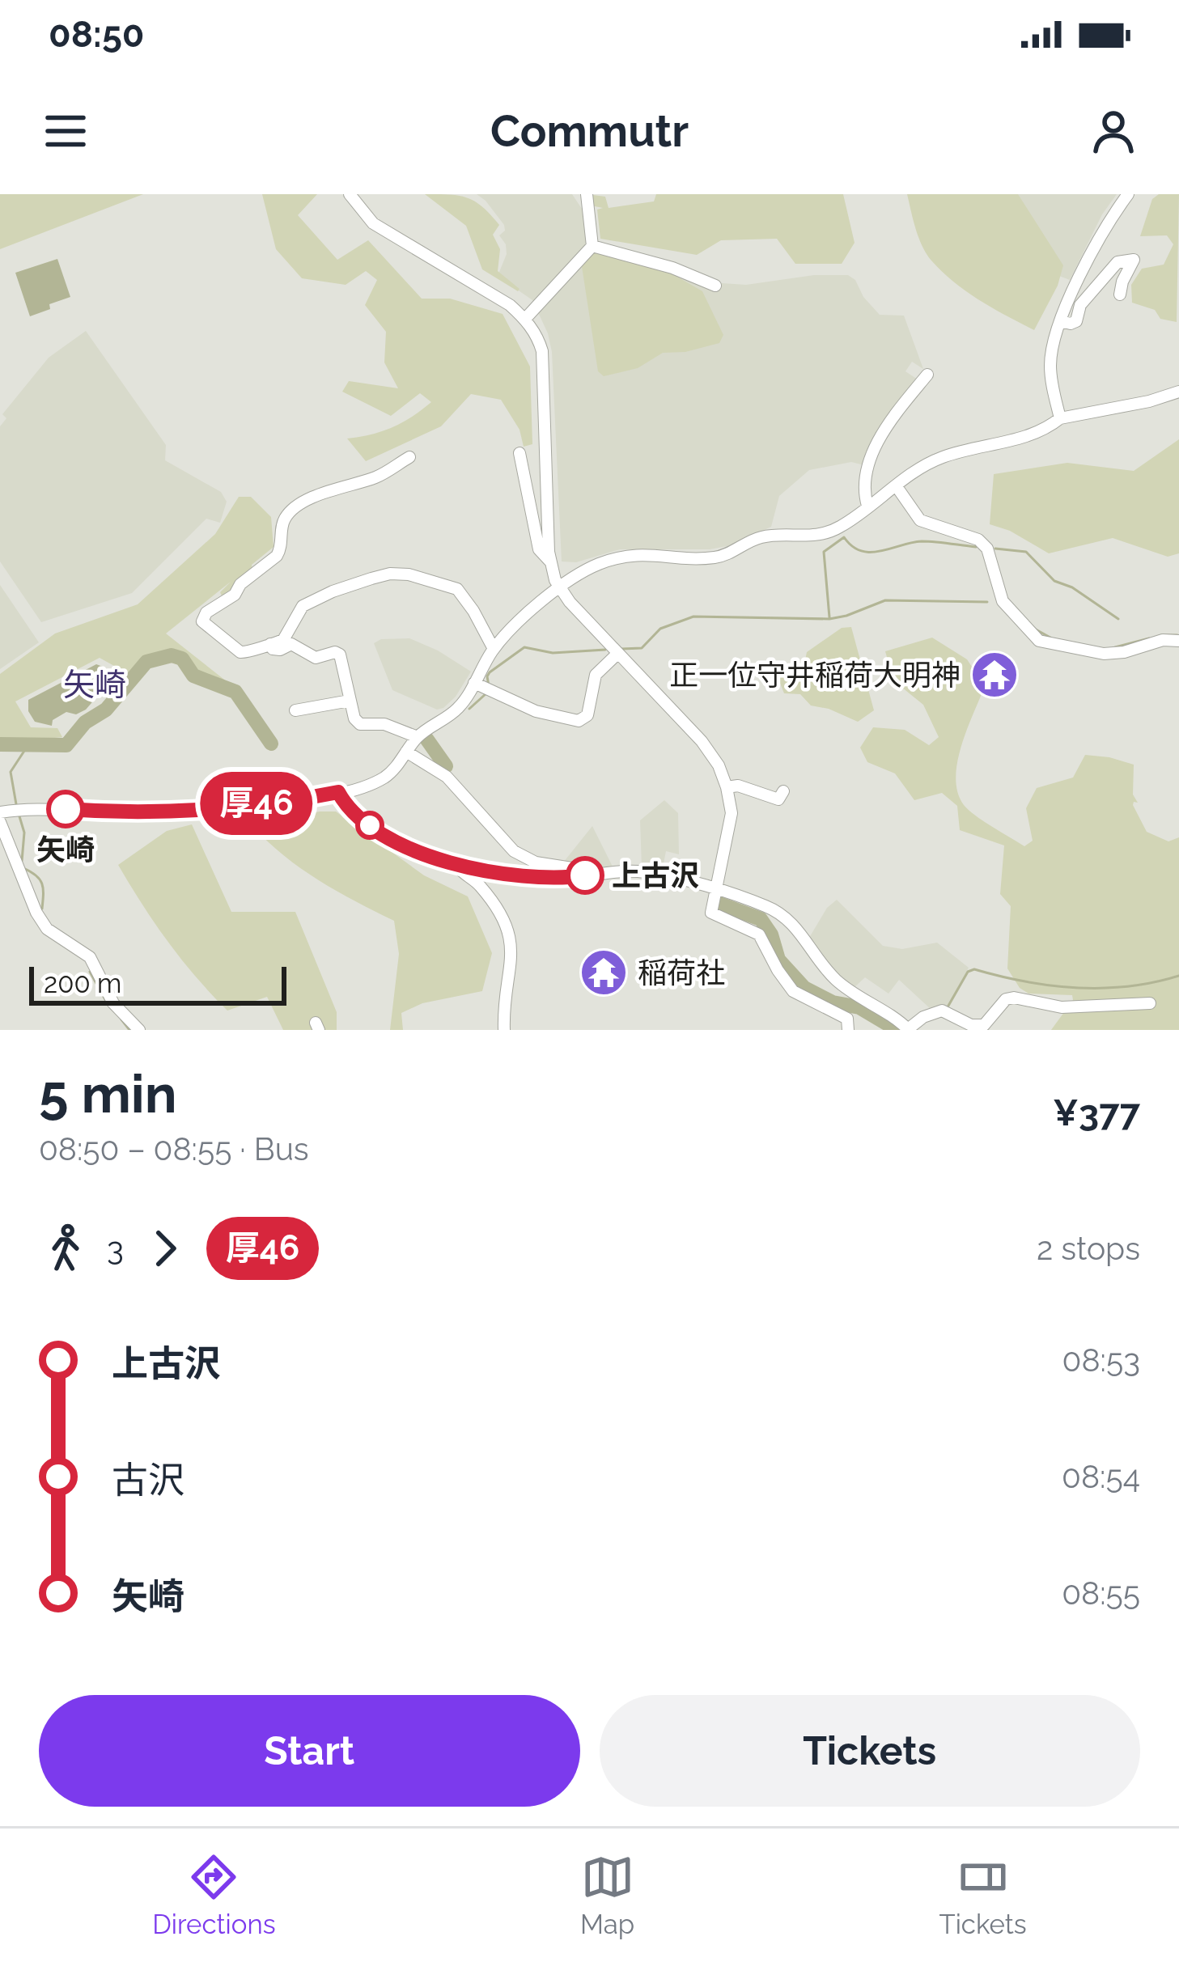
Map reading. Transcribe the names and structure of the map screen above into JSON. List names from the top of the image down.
{
  "districts": ["矢崎"],
  "places": {
    "temple": ["正一位守井稲荷大明神", "稲荷社"],
    "other": ["矢崎", "上古沢"]
  },
  "lines": ["bus line 厚46"],
  "scale_bar": "200 m",
  "page": {
    "status": "08:50",
    "header": "Commutr",
    "on_map": "厚46",
    "scale": "200 m",
    "heading": ["5 min", "08:50 – 08:55 · Bus", "¥377"],
    "legs": ["3", "厚46", "2 stops"],
    "list": [
      {
        "name": "上古沢",
        "value": "08:53"
      },
      {
        "name": "古沢",
        "value": "08:54"
      },
      {
        "name": "矢崎",
        "value": "08:55"
      }
    ],
    "buttons": ["Start", "Tickets"],
    "tabs": ["Directions", "Map", "Tickets"]
  }
}
